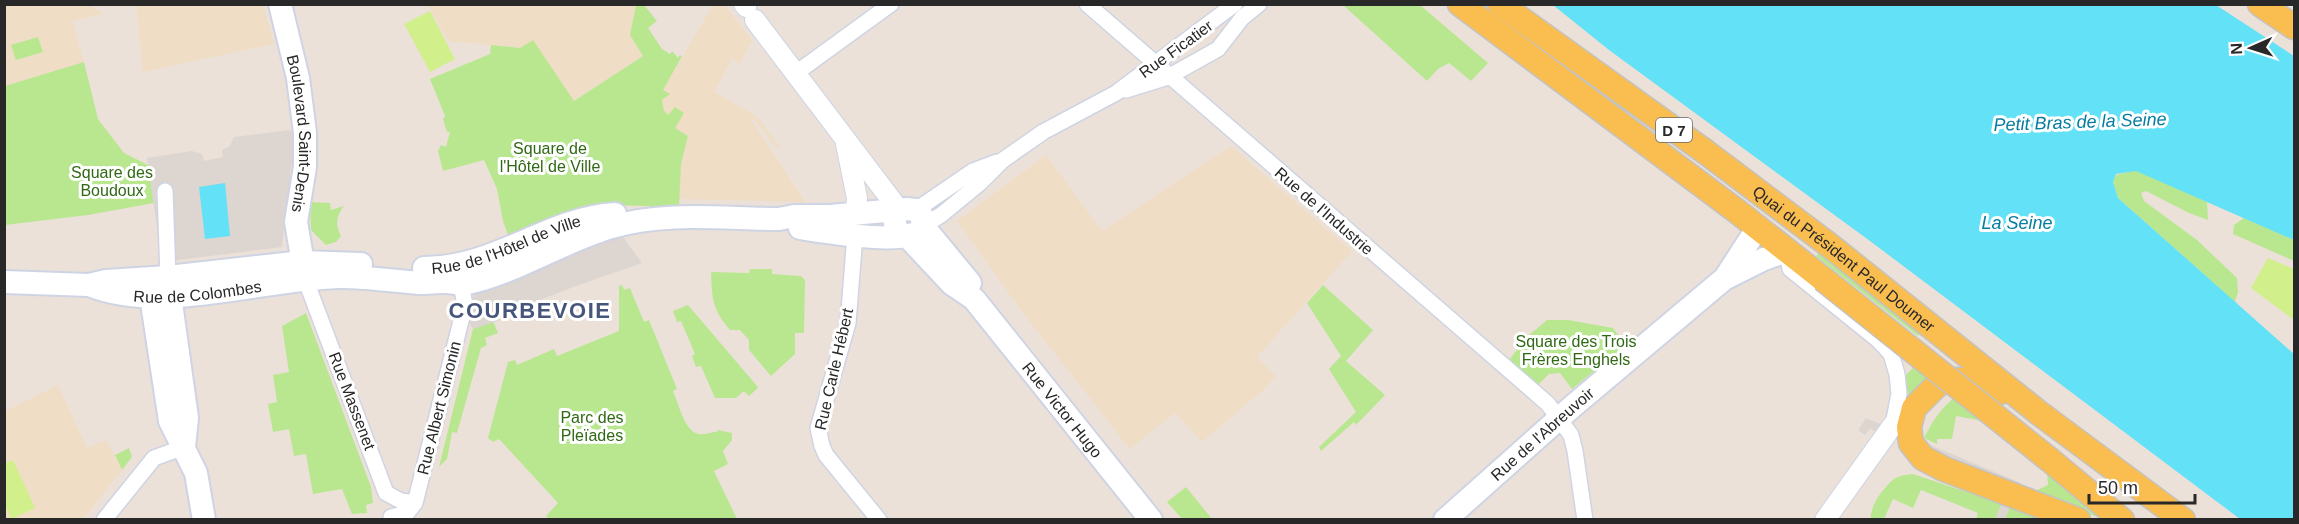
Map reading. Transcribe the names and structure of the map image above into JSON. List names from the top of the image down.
{
  "streets": {
    "main road": [
      "D 7",
      "Boulevard Saint-Denis",
      "Rue de l'Hôtel de Ville",
      "Quai du Président Paul Doumer",
      "Rue de Colombes",
      "Rue Victor Hugo",
      "Rue de l'Abreuvoir"
    ],
    "street": [
      "Rue Ficatier",
      "Rue de l'Industrie",
      "Rue Carle Hébert",
      "Rue Massenet",
      "Rue Albert Simonin"
    ]
  },
  "crossings": [
    ["Rue Ficatier", "Rue de l'Industrie"],
    ["Rue Ficatier", "Rue de l'Hôtel de Ville"],
    ["Rue Ficatier", "Rue Victor Hugo"],
    ["D 7", "Quai du Président Paul Doumer"],
    ["Boulevard Saint-Denis", "Rue de l'Hôtel de Ville"],
    ["Boulevard Saint-Denis", "Rue de Colombes"],
    ["Boulevard Saint-Denis", "Rue Massenet"],
    ["Rue de l'Industrie", "Rue de l'Abreuvoir"],
    ["Rue de l'Hôtel de Ville", "Rue de Colombes"],
    ["Rue de l'Hôtel de Ville", "Rue Carle Hébert"],
    ["Rue de l'Hôtel de Ville", "Rue Massenet"],
    ["Rue de l'Hôtel de Ville", "Rue Albert Simonin"],
    ["Rue de l'Hôtel de Ville", "Rue Victor Hugo"],
    ["Quai du Président Paul Doumer", "Rue de l'Abreuvoir"],
    ["Rue de Colombes", "Rue Massenet"],
    ["Rue Carle Hébert", "Rue Victor Hugo"],
    ["Rue Massenet", "Rue Albert Simonin"]
  ],
  "districts": ["COURBEVOIE"],
  "water": ["Petit Bras de la Seine", "La Seine"],
  "parks": [
    "Square de l'Hôtel de Ville",
    "Square des Boudoux",
    "Square des Trois Frères Enghels",
    "Parc des Pleïades"
  ],
  "scale_bar": "50 m",
  "north": "left"
}
